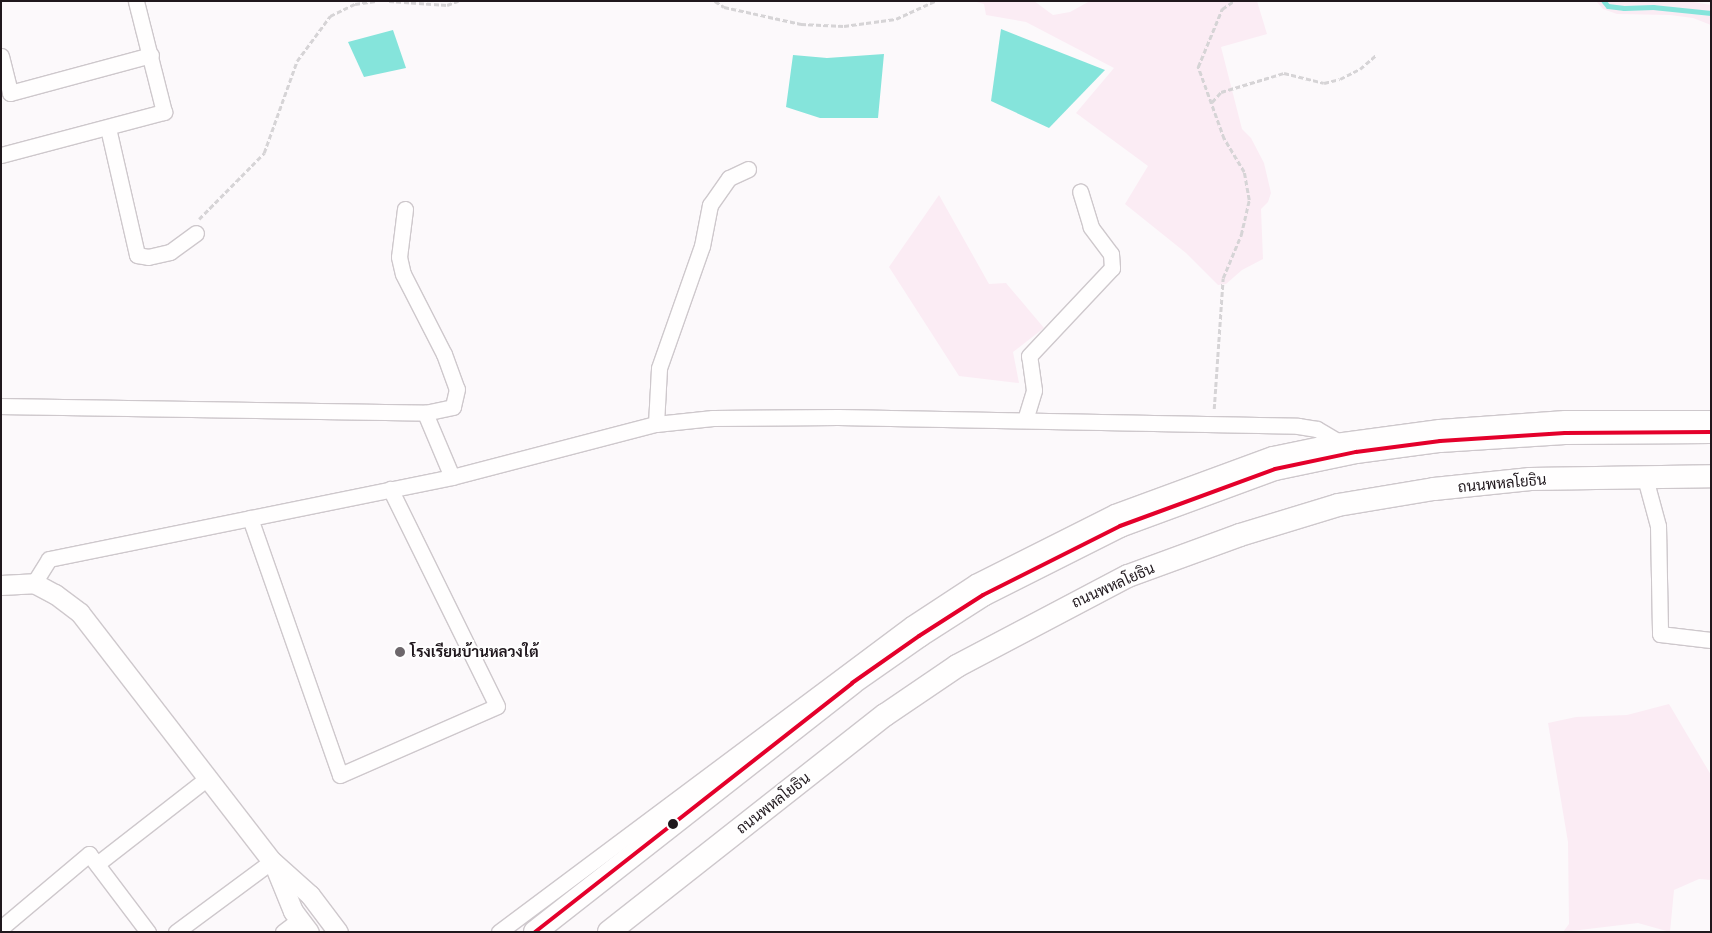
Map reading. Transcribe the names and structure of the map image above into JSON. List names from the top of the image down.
{
  "streets": {
    "highway": ["ถนนพหลโยธิน"]
  },
  "places": ["โรงเรียนบ้านหลวงใต้"]
}
